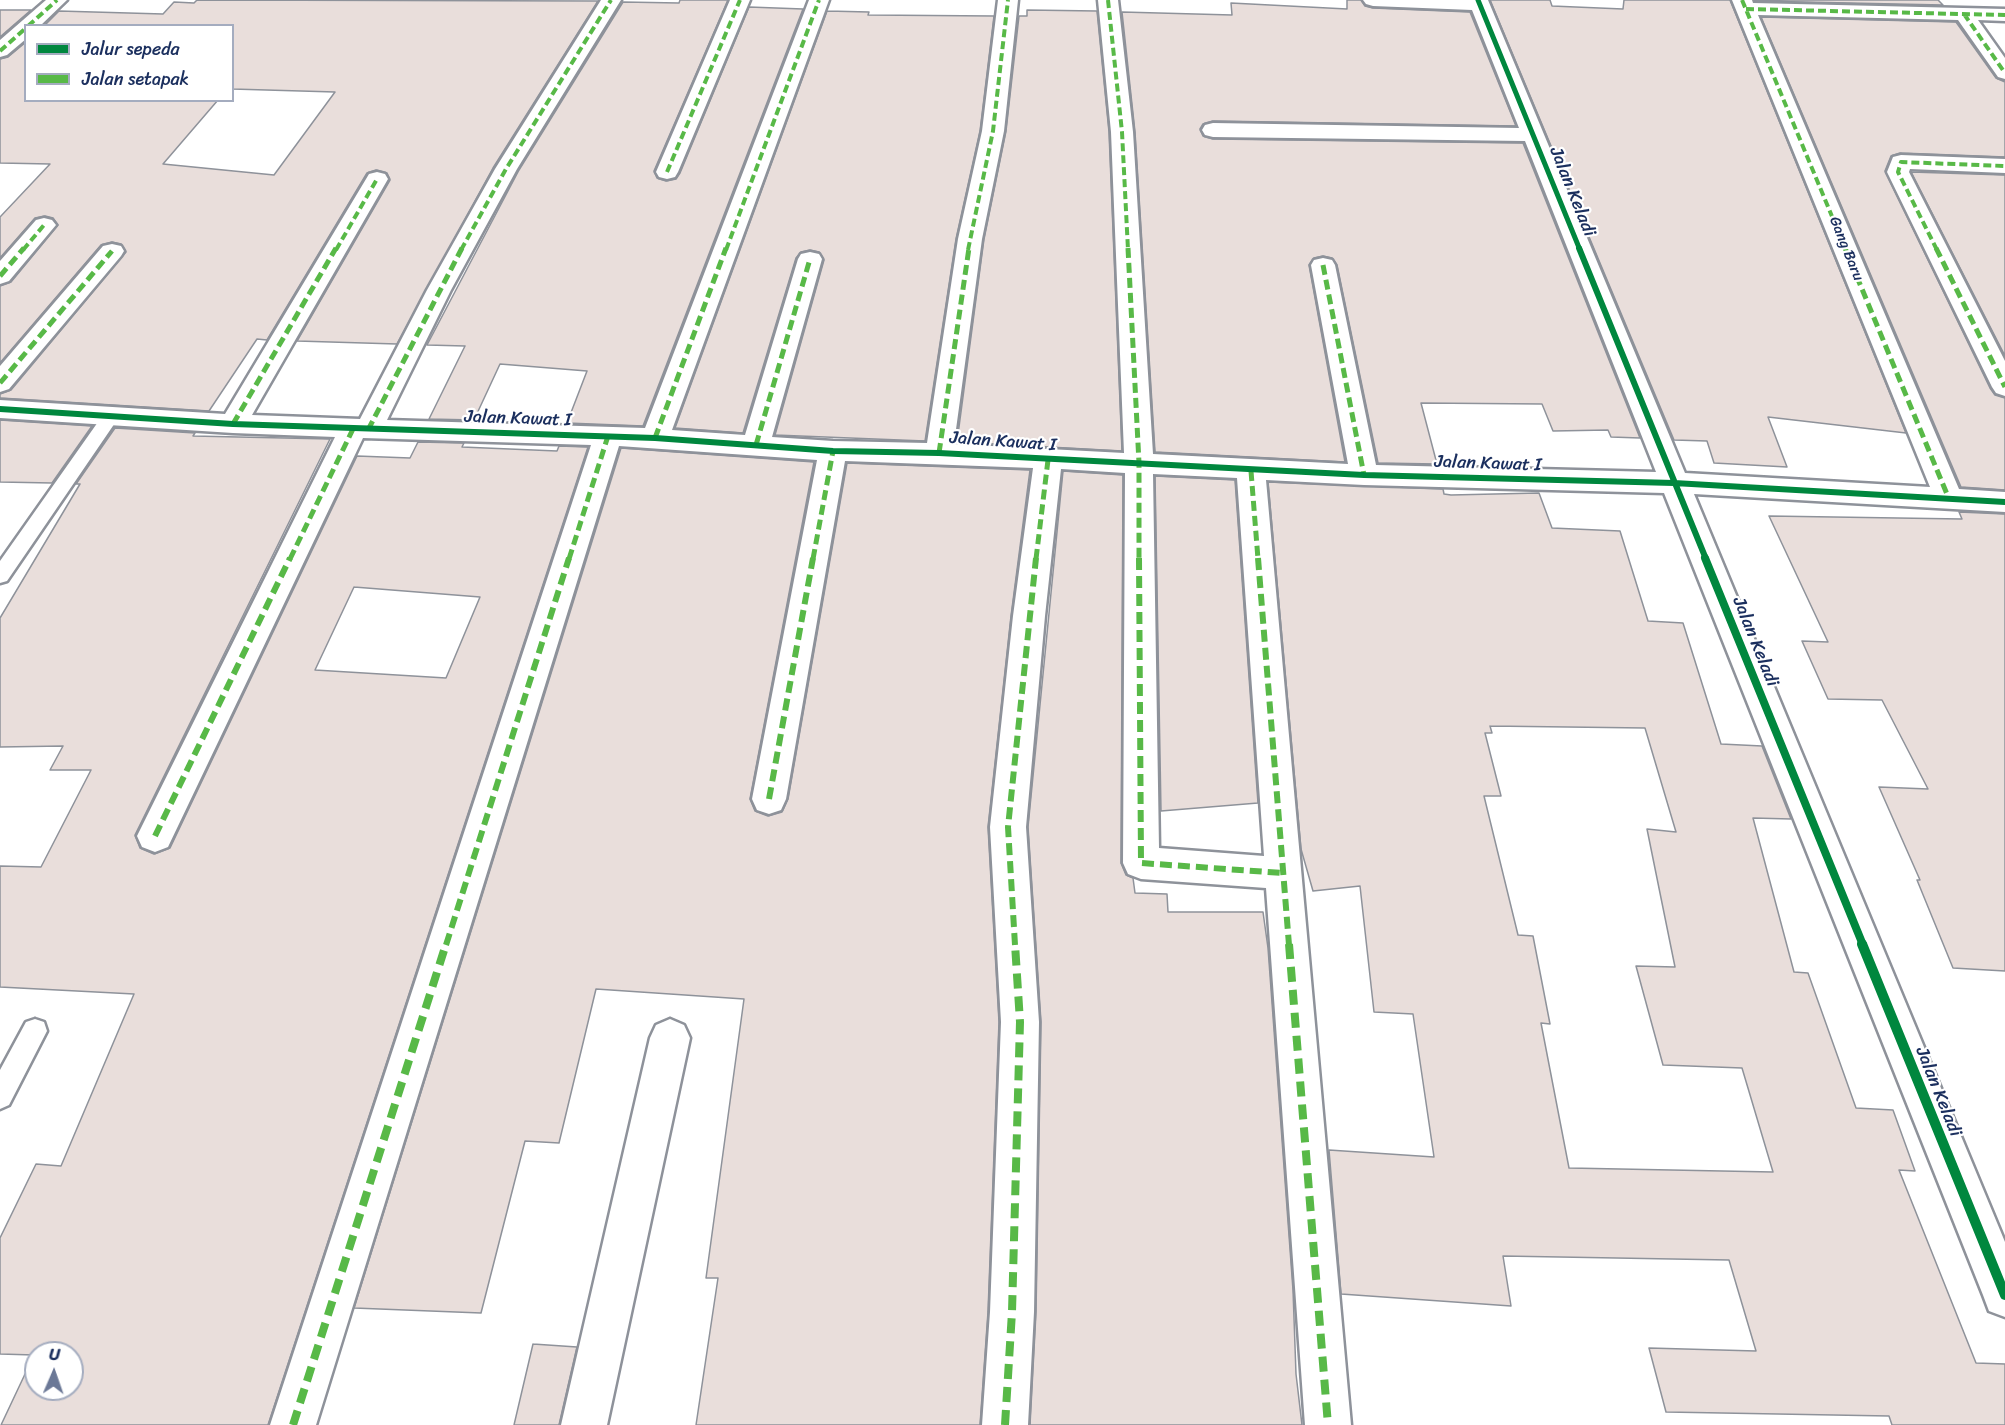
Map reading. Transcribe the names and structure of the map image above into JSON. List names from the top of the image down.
{
  "streets": {
    "street": ["Jalan Keladi", "Gang Baru", "Jalan Kawat I"]
  },
  "crossings": [
    ["Jalan Keladi", "Jalan Kawat I"],
    ["Gang Baru", "Jalan Kawat I"]
  ],
  "legend": ["Jalur sepeda", "Jalan setapak"],
  "north": "top"
}
